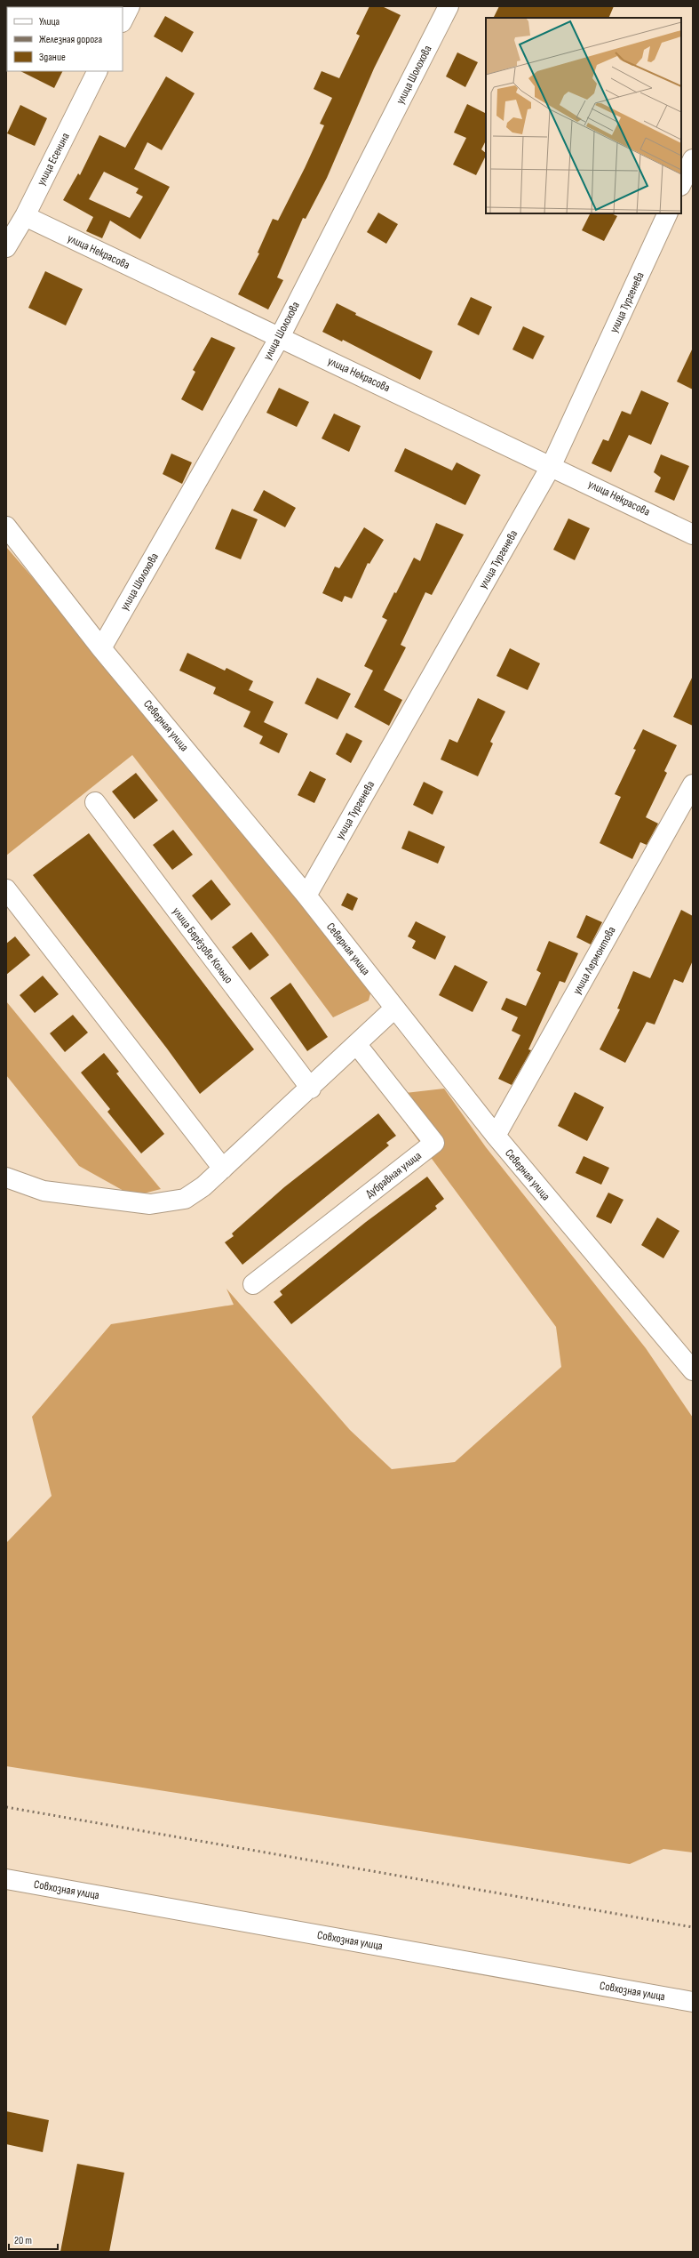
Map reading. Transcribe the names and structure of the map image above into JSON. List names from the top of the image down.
{
  "streets": {
    "street": [
      "улица Шолохова",
      "улица Есенина",
      "улица Некрасова",
      "улица Тургенева",
      "Северная улица",
      "улица Берёзове Кольцо",
      "улица Лермонтова",
      "Дубравная улица",
      "Совхозная улица"
    ]
  },
  "crossings": [
    ["улица Шолохова", "улица Некрасова"],
    ["улица Шолохова", "Северная улица"],
    ["улица Есенина", "улица Некрасова"],
    ["улица Некрасова", "улица Тургенева"],
    ["улица Тургенева", "Северная улица"],
    ["Северная улица", "улица Лермонтова"]
  ],
  "legend": ["Улица", "Железная дорога", "Здание"],
  "scale_bar": "20 m"
}
